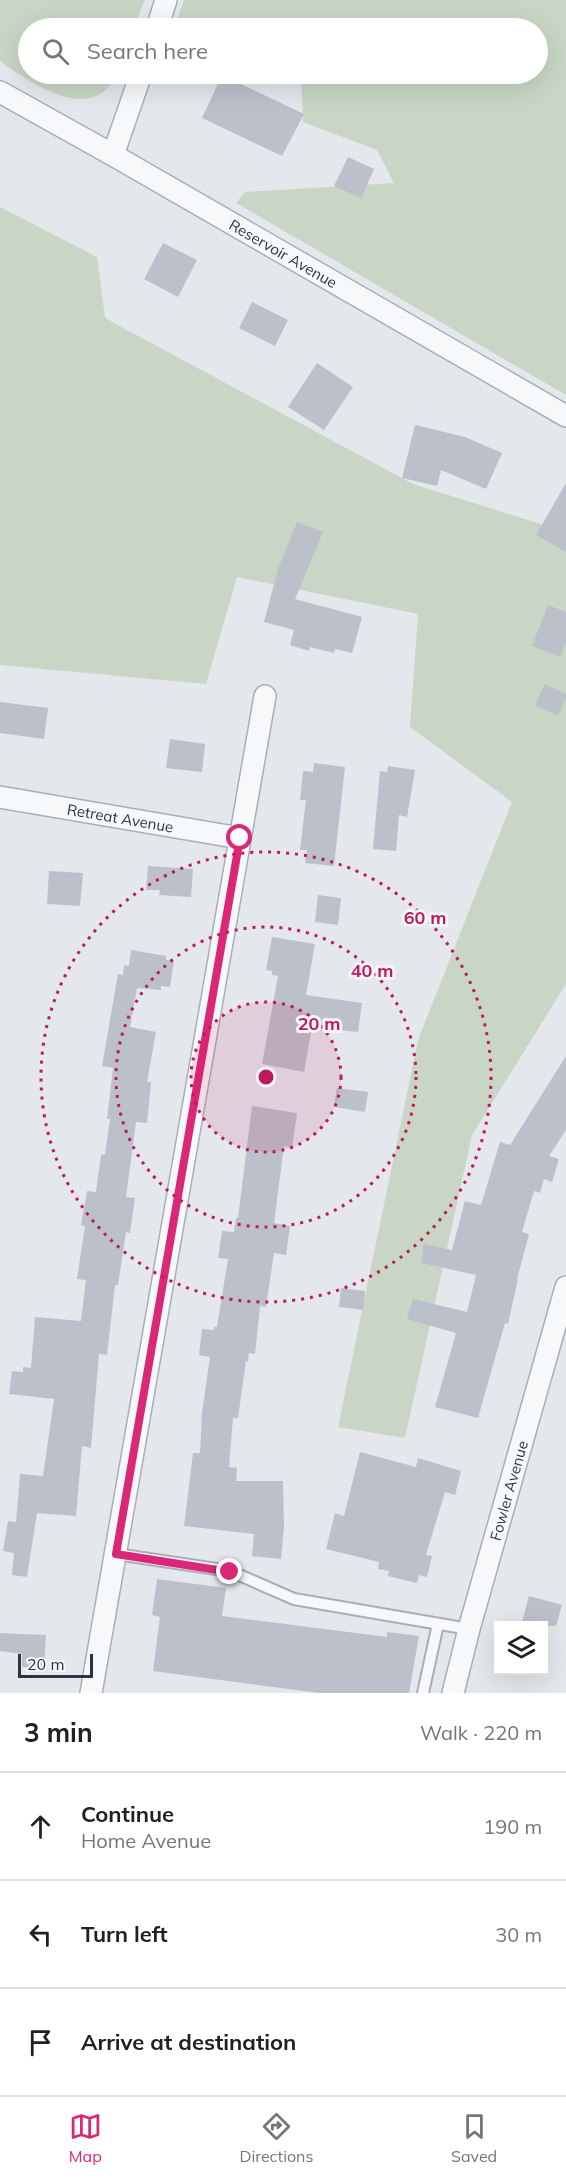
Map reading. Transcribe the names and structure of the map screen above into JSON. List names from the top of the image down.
{
  "streets": {
    "street": ["Reservoir Avenue", "Retreat Avenue", "Fowler Avenue"]
  },
  "scale_bar": "20 m",
  "page": {
    "search": "Search here",
    "scale": "20 m",
    "heading": ["3 min", "Walk · 220 m"],
    "list": [
      ["Continue", "Home Avenue", "190 m"],
      ["Turn left", "30 m"],
      "Arrive at destination"
    ],
    "nav": ["Map", "Directions", "Saved"]
  },
  "rings": ["60 m", "40 m", "20 m"]
}
